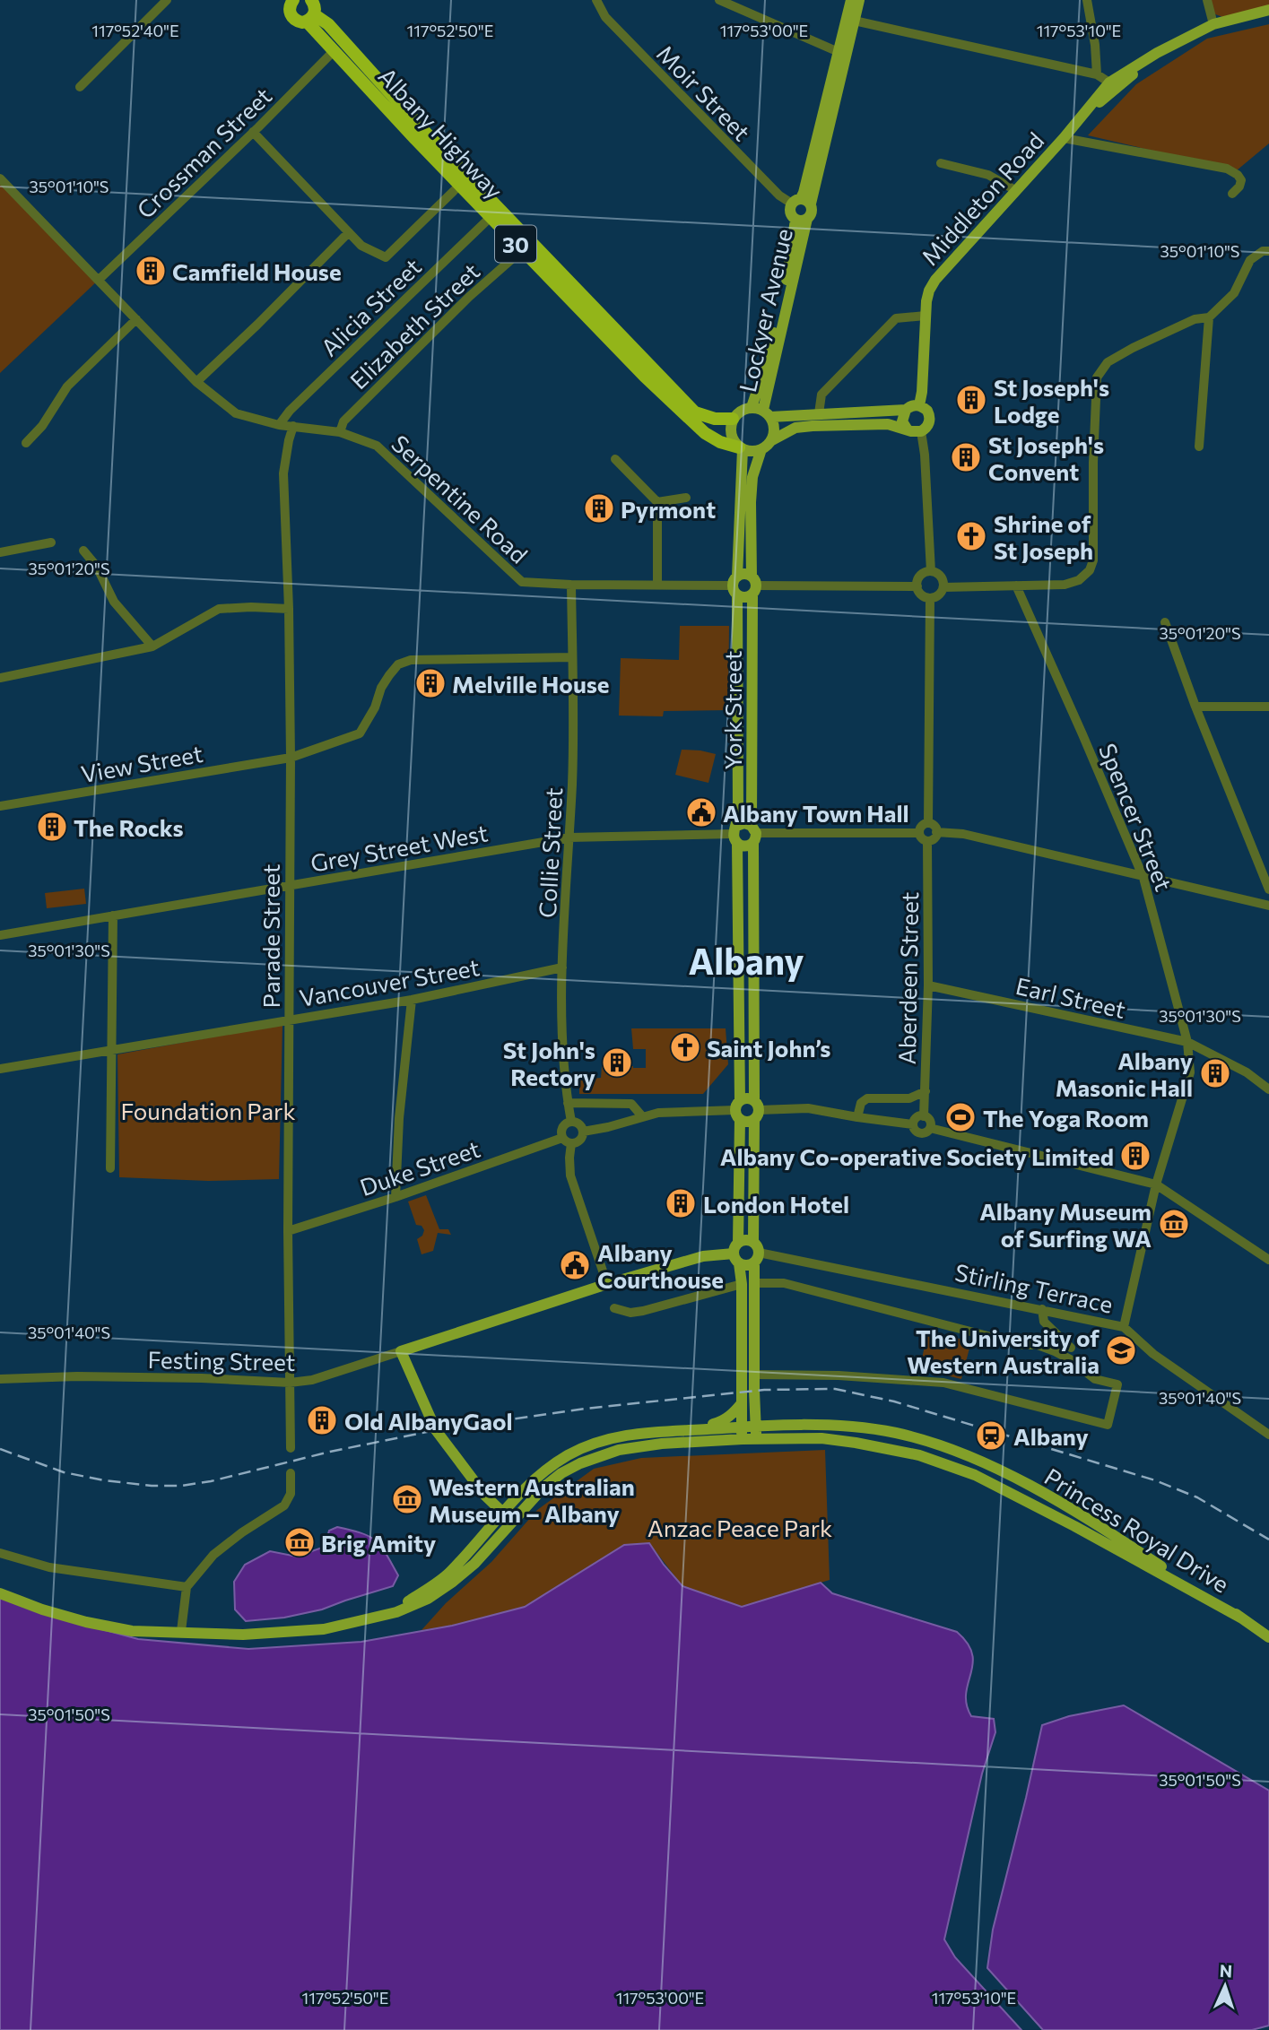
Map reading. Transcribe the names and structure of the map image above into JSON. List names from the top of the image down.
{
  "streets": {
    "highway": ["Albany Highway", "30"],
    "main road": [
      "Middleton Road",
      "Lockyer Avenue",
      "York Street",
      "Princess Royal Drive"
    ],
    "street": [
      "Moir Street",
      "Crossman Street",
      "Alicia Street",
      "Elizabeth Street",
      "Serpentine Road",
      "View Street",
      "Spencer Street",
      "Grey Street West",
      "Collie Street",
      "Parade Street",
      "Aberdeen Street",
      "Vancouver Street",
      "Earl Street",
      "Duke Street",
      "Stirling Terrace",
      "Festing Street"
    ]
  },
  "crossings": [
    ["Moir Street", "Lockyer Avenue"],
    ["Albany Highway", "Crossman Street"],
    ["Albany Highway", "30"],
    ["Albany Highway", "Alicia Street"],
    ["Albany Highway", "Lockyer Avenue"],
    ["Albany Highway", "Elizabeth Street"],
    ["Albany Highway", "York Street"],
    ["Crossman Street", "Serpentine Road"],
    ["Alicia Street", "Serpentine Road"],
    ["Lockyer Avenue", "York Street"],
    ["Elizabeth Street", "Serpentine Road"],
    ["Serpentine Road", "York Street"],
    ["Serpentine Road", "Collie Street"],
    ["Serpentine Road", "Parade Street"],
    ["York Street", "Grey Street West"],
    ["York Street", "Stirling Terrace"],
    ["York Street", "Princess Royal Drive"],
    ["View Street", "Collie Street"],
    ["View Street", "Parade Street"],
    ["Spencer Street", "Earl Street"],
    ["Spencer Street", "Stirling Terrace"],
    ["Grey Street West", "Collie Street"],
    ["Grey Street West", "Parade Street"],
    ["Collie Street", "Vancouver Street"],
    ["Collie Street", "Duke Street"],
    ["Parade Street", "Vancouver Street"],
    ["Parade Street", "Duke Street"],
    ["Parade Street", "Festing Street"],
    ["Aberdeen Street", "Earl Street"]
  ],
  "districts": ["Albany"],
  "parks": ["Foundation Park", "Anzac Peace Park"],
  "places": {
    "building": [
      "Camfield House",
      "St Joseph's Lodge",
      "St Joseph's Convent",
      "Pyrmont",
      "Melville House",
      "The Rocks",
      "St John's Rectory",
      "Albany Masonic Hall",
      "Albany Co-operative Society Limited",
      "London Hotel",
      "Old AlbanyGaol"
    ],
    "church": ["Shrine of St Joseph", "Saint John’s"],
    "public building": ["Albany Town Hall", "Albany Courthouse"],
    "sports": ["The Yoga Room"],
    "museum": ["Albany Museum of Surfing WA", "Western Australian Museum – Albany", "Brig Amity"],
    "school or university": ["The University of Western Australia"],
    "station": ["Albany"]
  },
  "north": "top",
  "coordinates": [
    "117°52'40\"E",
    "117°52'50\"E",
    "117°53'00\"E",
    "117°53'10\"E",
    "35°01'10\"S",
    "35°01'20\"S",
    "35°01'30\"S",
    "35°01'40\"S",
    "35°01'50\"S"
  ]
}
